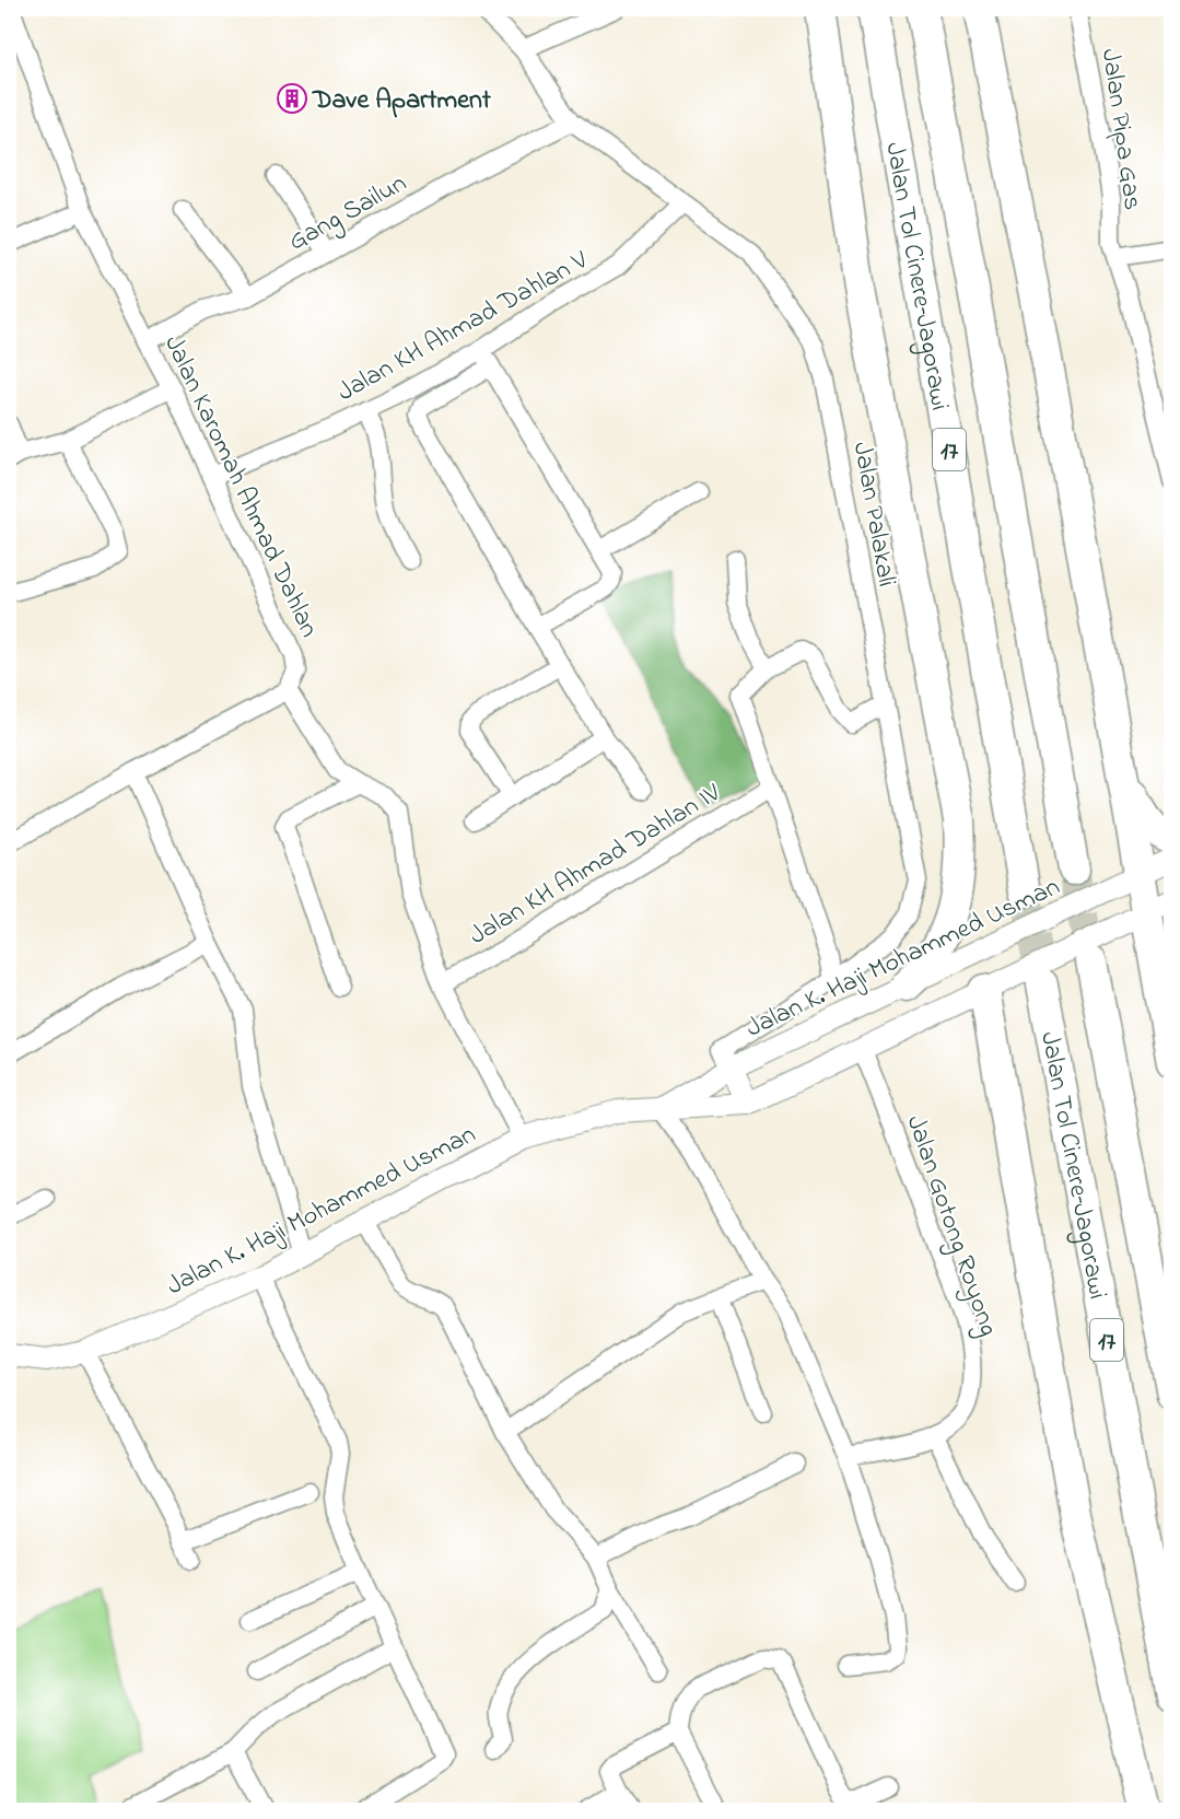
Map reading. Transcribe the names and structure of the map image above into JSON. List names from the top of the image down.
{
  "streets": {
    "highway": ["Jalan Tol Cinere–Jagorawi", "17"],
    "street": [
      "Jalan Pipa Gas",
      "Gang Sailun",
      "Jalan KH Ahmad Dahlan V",
      "Jalan Karomah Ahmad Dahlan",
      "Jalan Palakali",
      "Jalan KH Ahmad Dahlan IV",
      "Jalan K. Haji Mohammed Usman",
      "Jalan Gotong Royong"
    ]
  },
  "crossings": [
    ["Gang Sailun", "Jalan Karomah Ahmad Dahlan"],
    ["Gang Sailun", "Jalan Palakali"],
    ["Jalan KH Ahmad Dahlan V", "Jalan Karomah Ahmad Dahlan"],
    ["Jalan KH Ahmad Dahlan V", "Jalan Palakali"],
    ["Jalan Palakali", "Jalan K. Haji Mohammed Usman"],
    ["Jalan K. Haji Mohammed Usman", "Jalan Gotong Royong"]
  ],
  "places": {
    "building": ["Dave Apartment"]
  }
}
